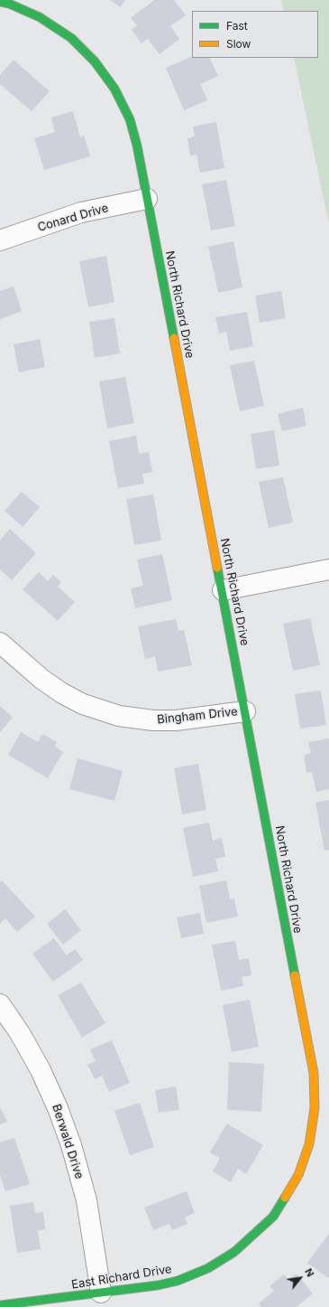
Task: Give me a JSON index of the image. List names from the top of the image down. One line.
{"streets":{"street":["Conard Drive","North Richard Drive","Bingham Drive","Berwald Drive","East Richard Drive"]},"crossings":[["Conard Drive","North Richard Drive"],["North Richard Drive","Bingham Drive"],["North Richard Drive","East Richard Drive"],["Berwald Drive","East Richard Drive"]],"legend":["Fast","Slow"],"north":"top right"}
